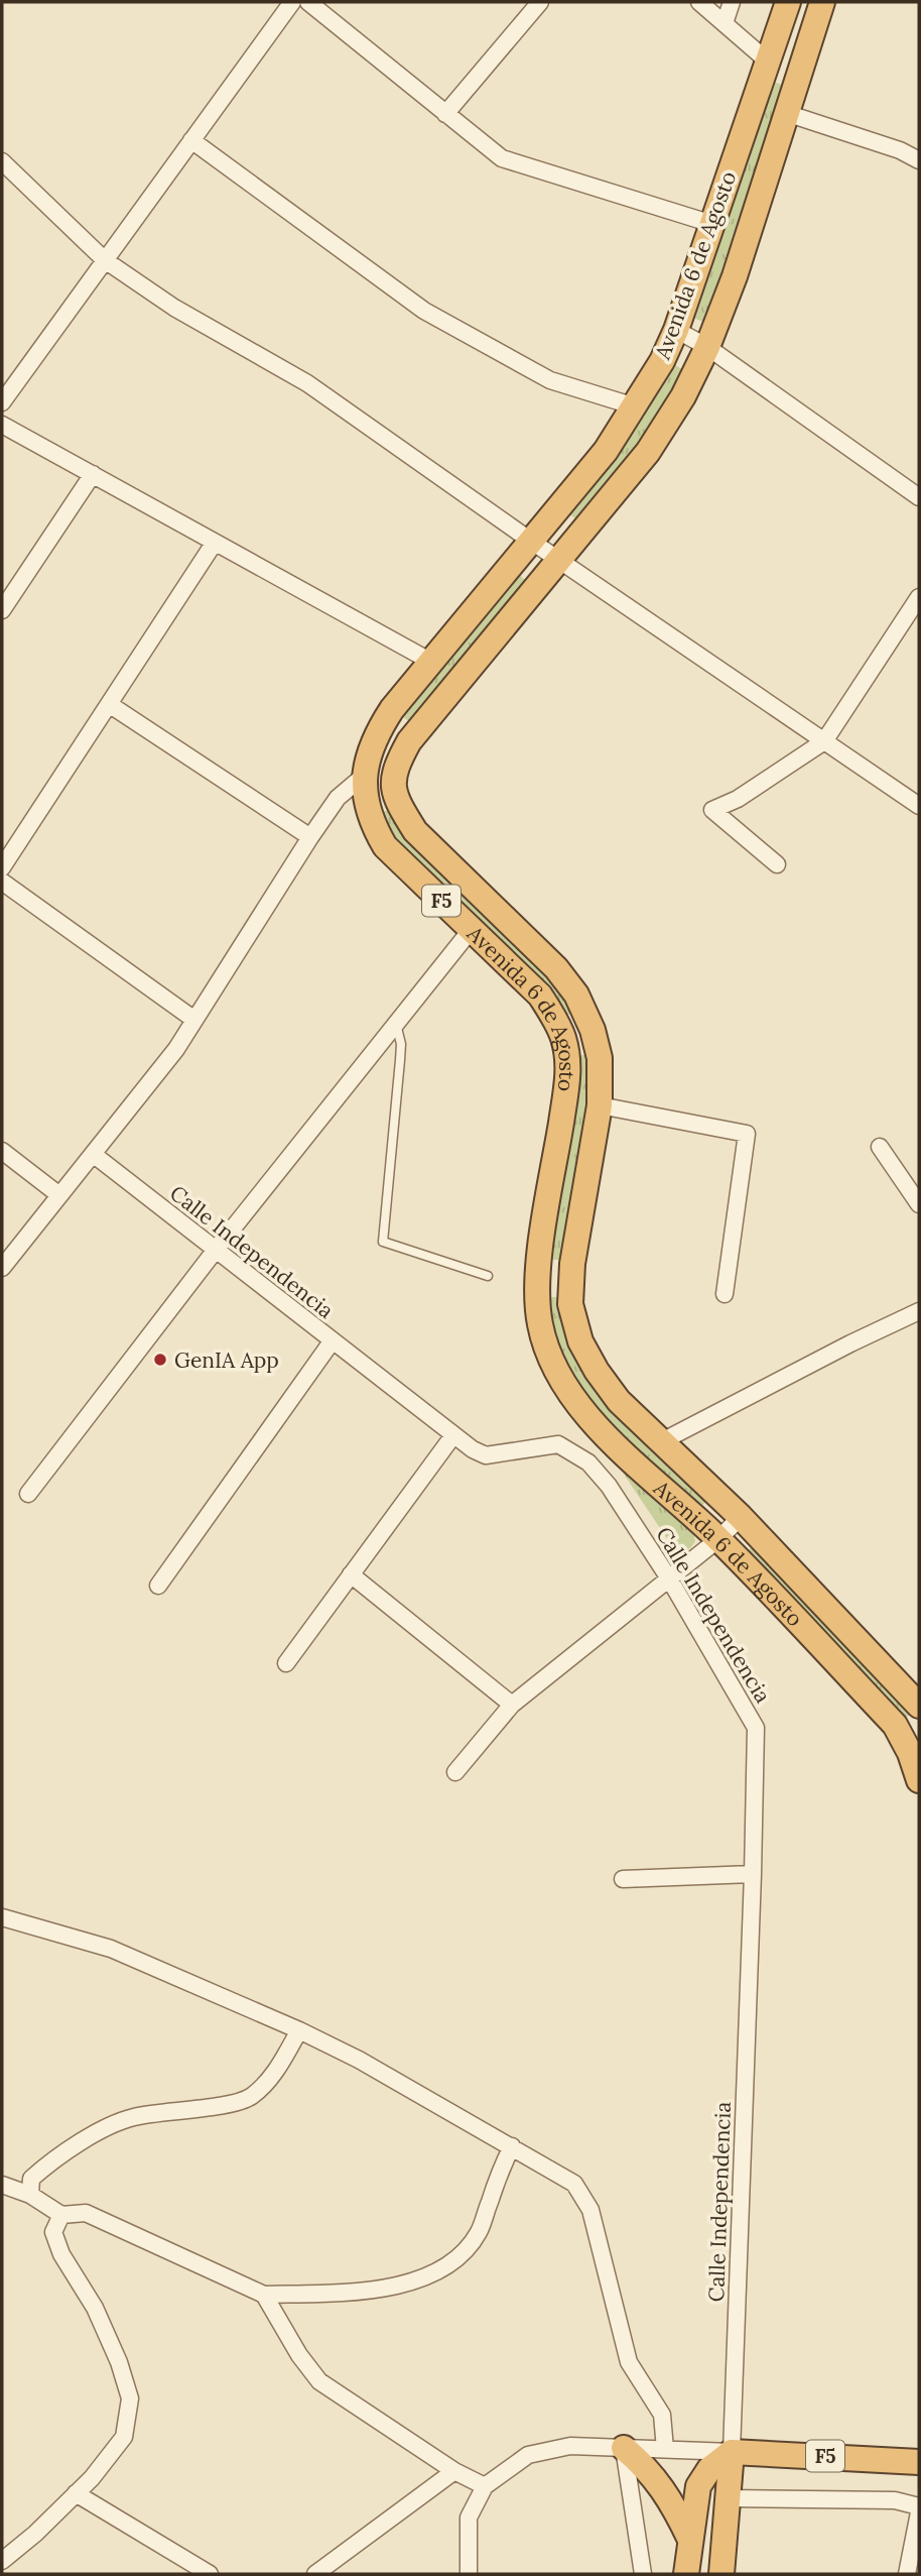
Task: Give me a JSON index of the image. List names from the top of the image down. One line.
{"streets":{"highway":["Avenida 6 de Agosto","F5"],"street":["Calle Independencia"]},"crossings":[["F5","Calle Independencia"]],"places":["GenIA App"]}
